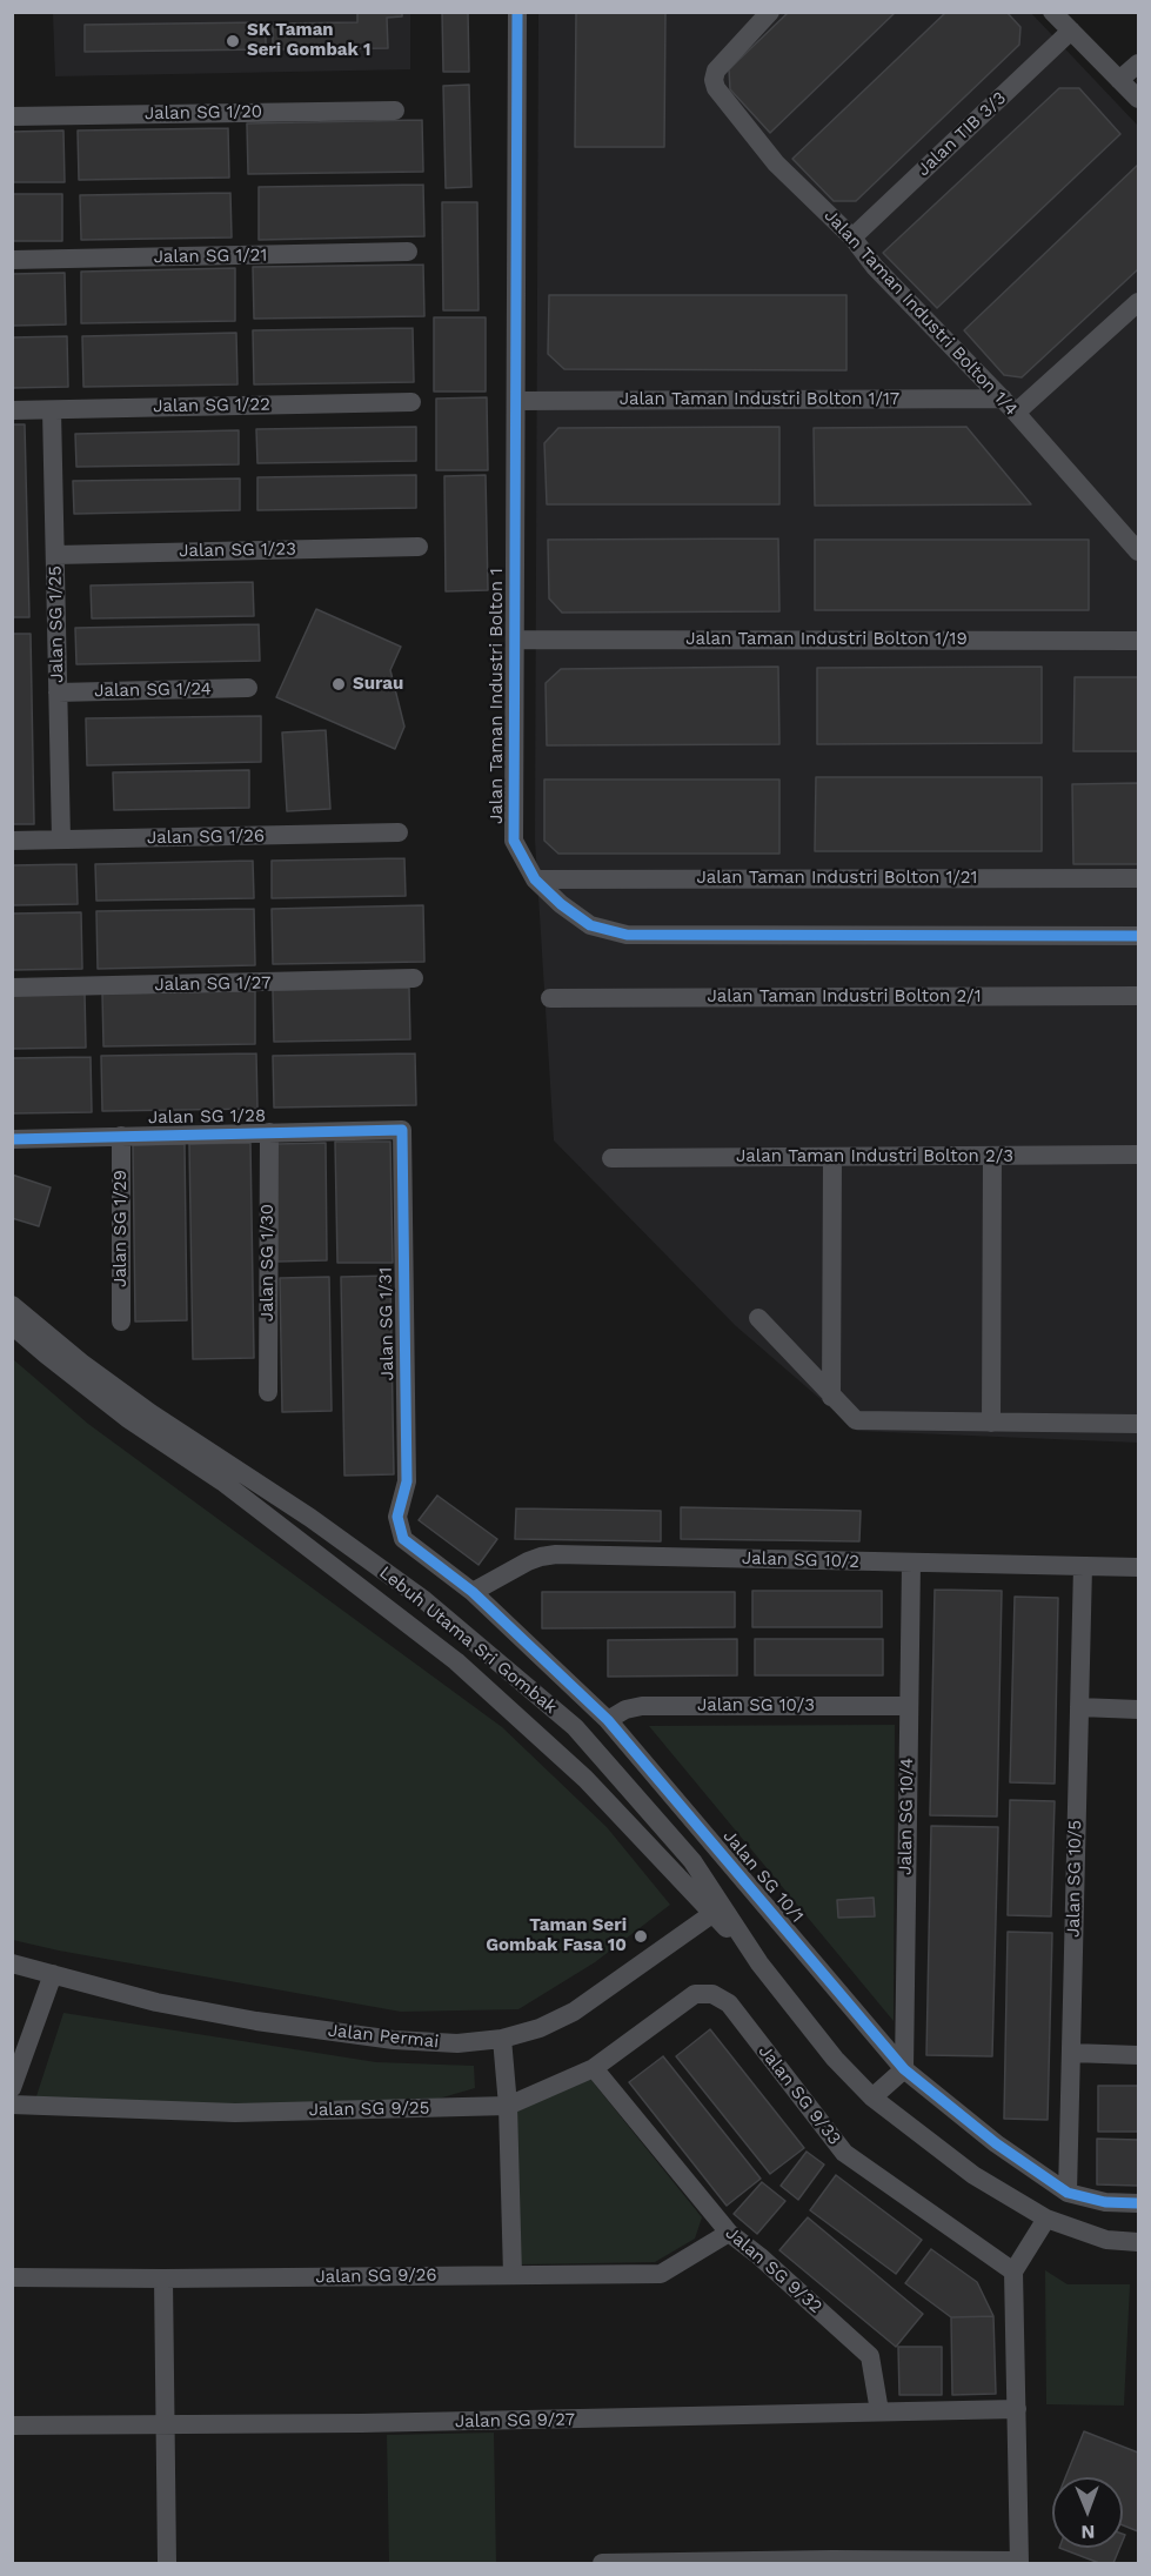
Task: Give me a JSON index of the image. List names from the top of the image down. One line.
{"streets":{"street":["Jalan SG 1/20","Jalan TIB 3/3","Jalan SG 1/21","Jalan Taman Industri Bolton 1/4","Jalan Taman Industri Bolton 1/17","Jalan SG 1/22","Jalan SG 1/23","Jalan SG 1/25","Jalan Taman Industri Bolton 1/19","Jalan SG 1/24","Jalan Taman Industri Bolton 1","Jalan SG 1/26","Jalan Taman Industri Bolton 1/21","Jalan SG 1/27","Jalan Taman Industri Bolton 2/1","Jalan SG 1/28","Jalan Taman Industri Bolton 2/3","Jalan SG 1/29","Jalan SG 1/30","Jalan SG 1/31","Jalan SG 10/2","Lebuh Utama Sri Gombak","Jalan SG 10/3","Jalan SG 10/4","Jalan SG 10/1","Jalan SG 10/5","Jalan Permai","Jalan SG 9/33","Jalan SG 9/25","Jalan SG 9/32","Jalan SG 9/26","Jalan SG 9/27"]},"crossings":[["Jalan TIB 3/3","Jalan Taman Industri Bolton 1/4"],["Jalan Taman Industri Bolton 1/4","Jalan Taman Industri Bolton 1/17"],["Jalan Taman Industri Bolton 1/17","Jalan Taman Industri Bolton 1"],["Jalan SG 1/22","Jalan SG 1/25"],["Jalan SG 1/23","Jalan SG 1/25"],["Jalan SG 1/25","Jalan SG 1/24"],["Jalan SG 1/25","Jalan SG 1/26"],["Jalan Taman Industri Bolton 1/19","Jalan Taman Industri Bolton 1"],["Jalan Taman Industri Bolton 1","Jalan Taman Industri Bolton 1/21"],["Jalan SG 1/28","Jalan SG 1/29"],["Jalan SG 1/28","Jalan SG 1/30"],["Jalan SG 1/28","Jalan SG 1/31"],["Jalan SG 1/31","Jalan SG 10/1"],["Jalan SG 10/2","Jalan SG 10/4"],["Jalan SG 10/2","Jalan SG 10/1"],["Jalan SG 10/2","Jalan SG 10/5"],["Lebuh Utama Sri Gombak","Jalan Permai"],["Jalan SG 10/3","Jalan SG 10/4"],["Jalan SG 10/3","Jalan SG 10/1"],["Jalan SG 10/4","Jalan SG 10/1"],["Jalan SG 10/1","Jalan SG 10/5"],["Jalan SG 9/33","Jalan SG 9/25"],["Jalan SG 9/25","Jalan SG 9/32"],["Jalan SG 9/32","Jalan SG 9/26"],["Jalan SG 9/32","Jalan SG 9/27"]],"places":["SK Taman Seri Gombak 1","Surau","Taman Seri Gombak Fasa 10"],"north":"bottom"}
